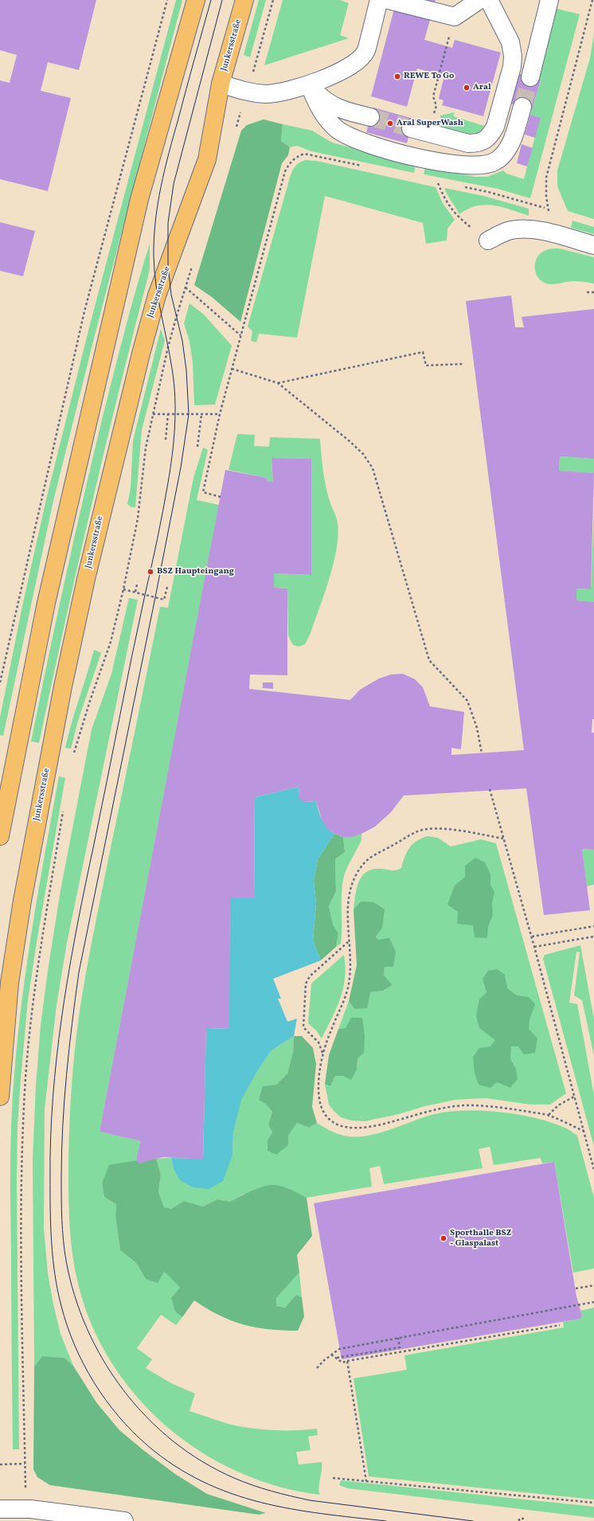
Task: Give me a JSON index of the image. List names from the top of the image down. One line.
{"streets":{"main road":["Junkersstraße"]},"places":["REWE To Go","Aral","Aral SuperWash","BSZ Haupteingang","Sporthalle BSZ - Glaspalast"]}
